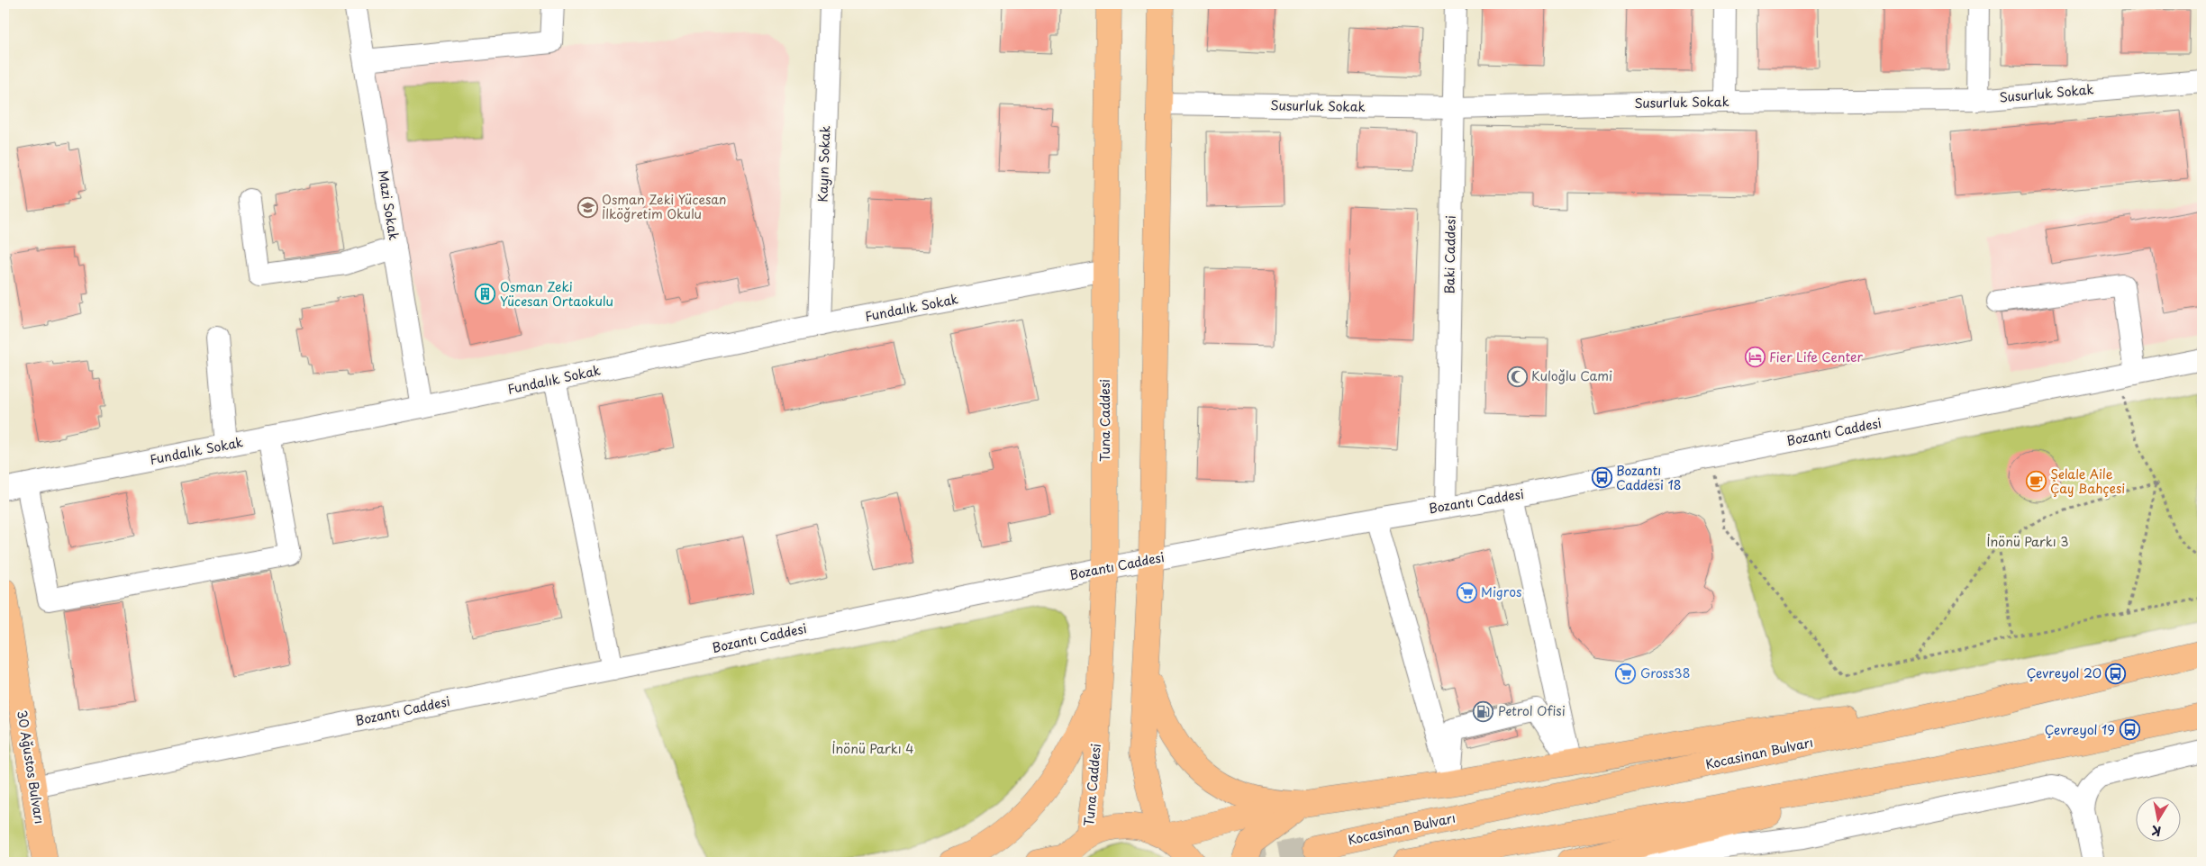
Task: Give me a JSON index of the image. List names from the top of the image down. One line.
{"streets":{"main road":["Tuna Caddesi","Kocasinan Bulvarı","30 Ağustos Bulvarı"],"street":["Susurluk Sokak","Kayın Sokak","Mazi Sokak","Baki Caddesi","Fundalık Sokak","Bozantı Caddesi"]},"crossings":[["Susurluk Sokak","Baki Caddesi"],["Kayın Sokak","Fundalık Sokak"],["Mazi Sokak","Fundalık Sokak"],["Baki Caddesi","Bozantı Caddesi"],["Fundalık Sokak","Tuna Caddesi"],["Tuna Caddesi","Bozantı Caddesi"],["Bozantı Caddesi","30 Ağustos Bulvarı"]],"parks":["İnönü Parkı 3","İnönü Parkı 4"],"places":{"school or university":["Osman Zeki Yücesan İlköğretim Okulu"],"building":["Osman Zeki Yücesan Ortaokulu"],"hotel":["Fier Life Center"],"mosque":["Kuloğlu Cami"],"bus stop":["Bozantı Caddesi 18","Çevreyol 20","Çevreyol 19"],"cafe":["Şelale Aile Çay Bahçesi"],"supermarket":["Migros","Gross38"],"fuel station":["Petrol Ofisi"]},"north":"bottom"}
